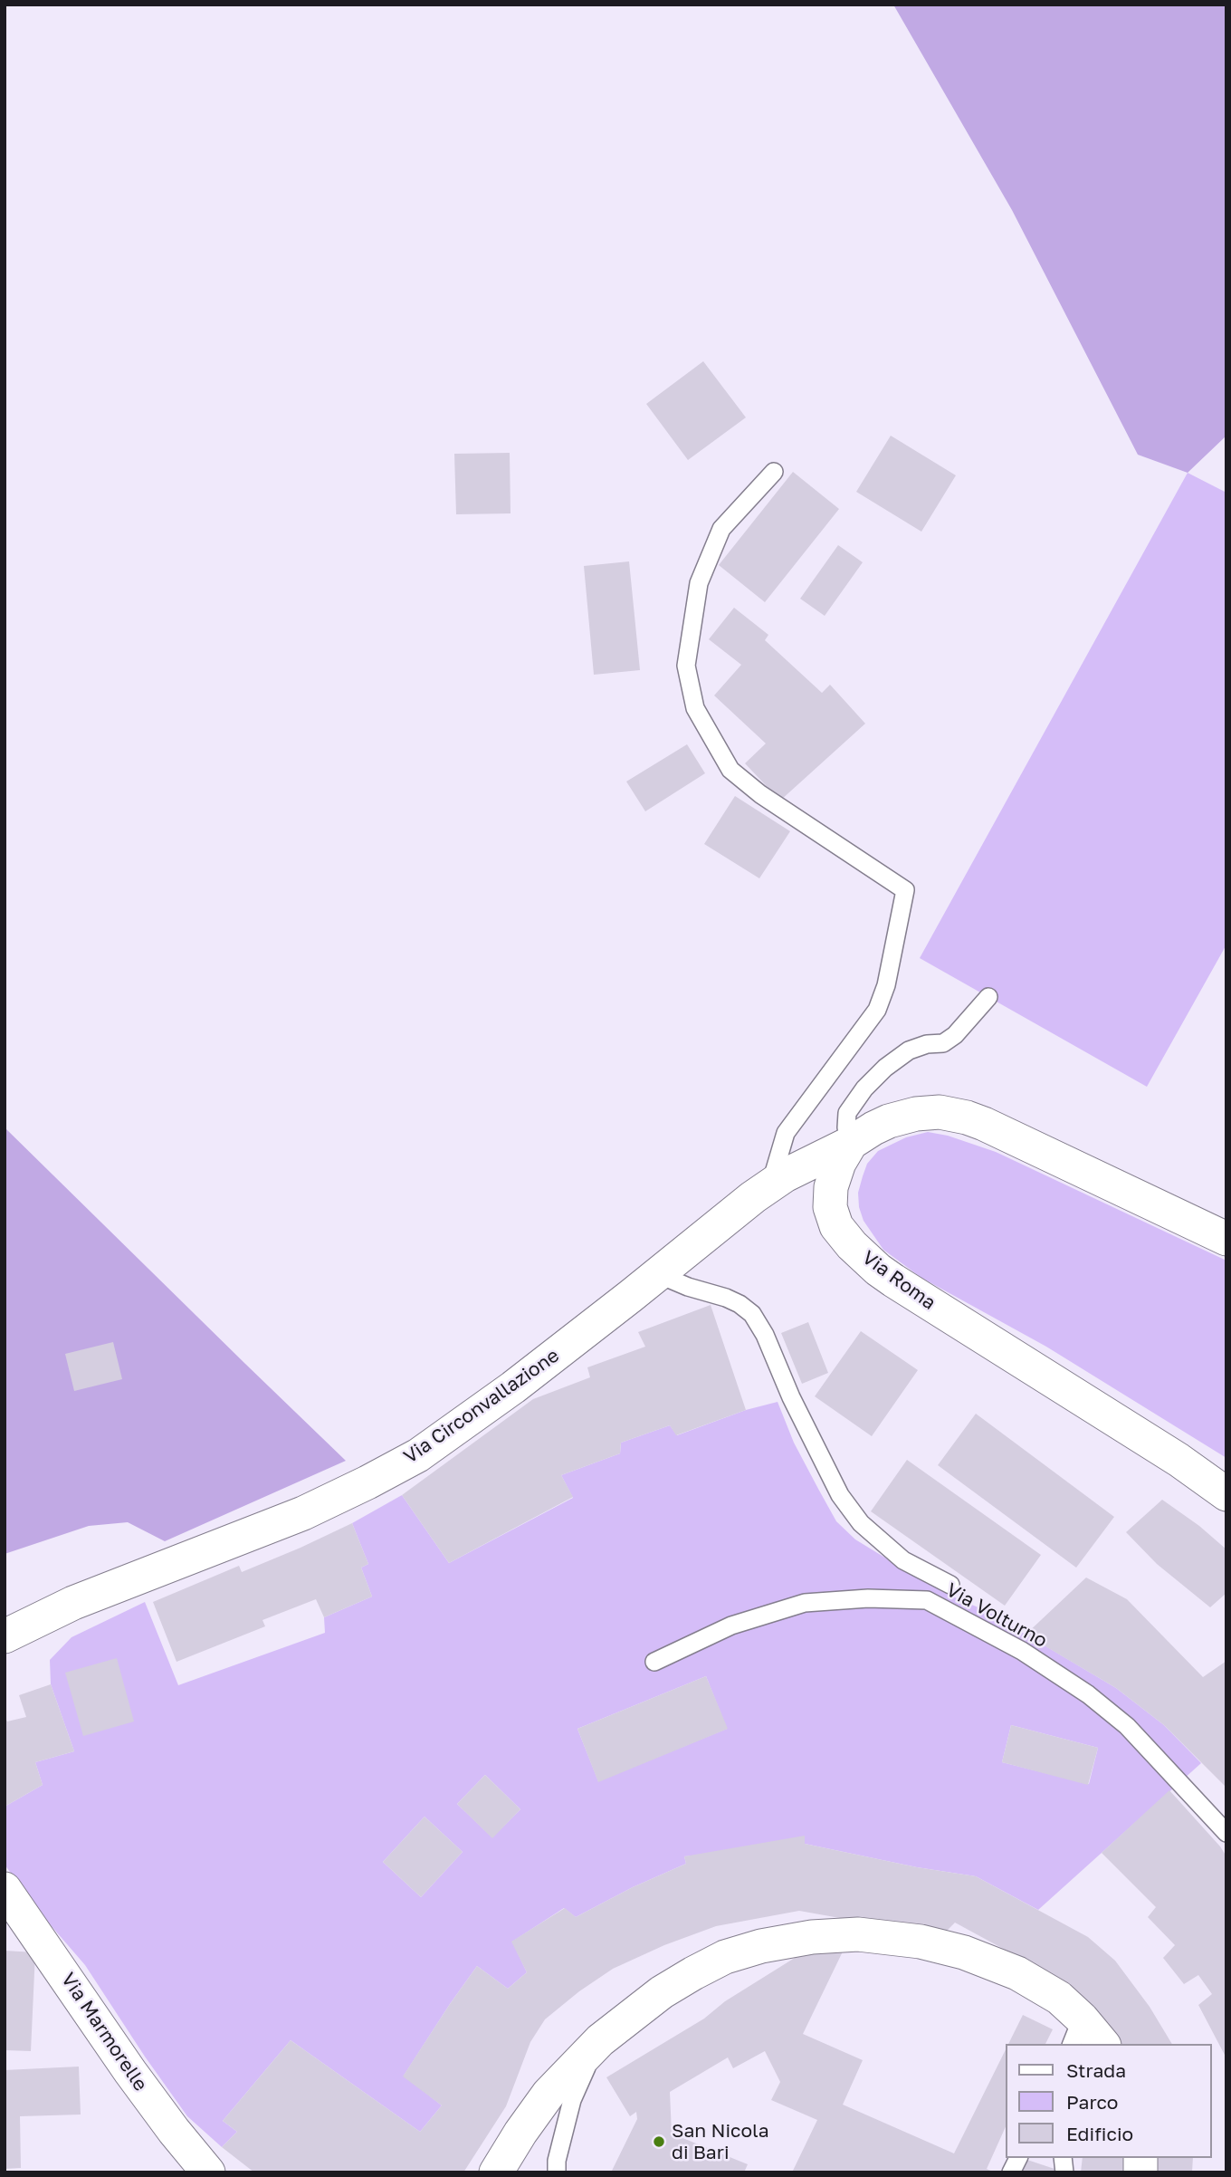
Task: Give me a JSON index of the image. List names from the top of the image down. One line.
{"streets":{"street":["Via Roma","Via Circonvallazione","Via Marmorelle"],"lane":["Via Volturno"]},"crossings":[["Via Roma","Via Circonvallazione"]],"places":["San Nicola di Bari"],"legend":["Strada","Parco","Edificio"]}
